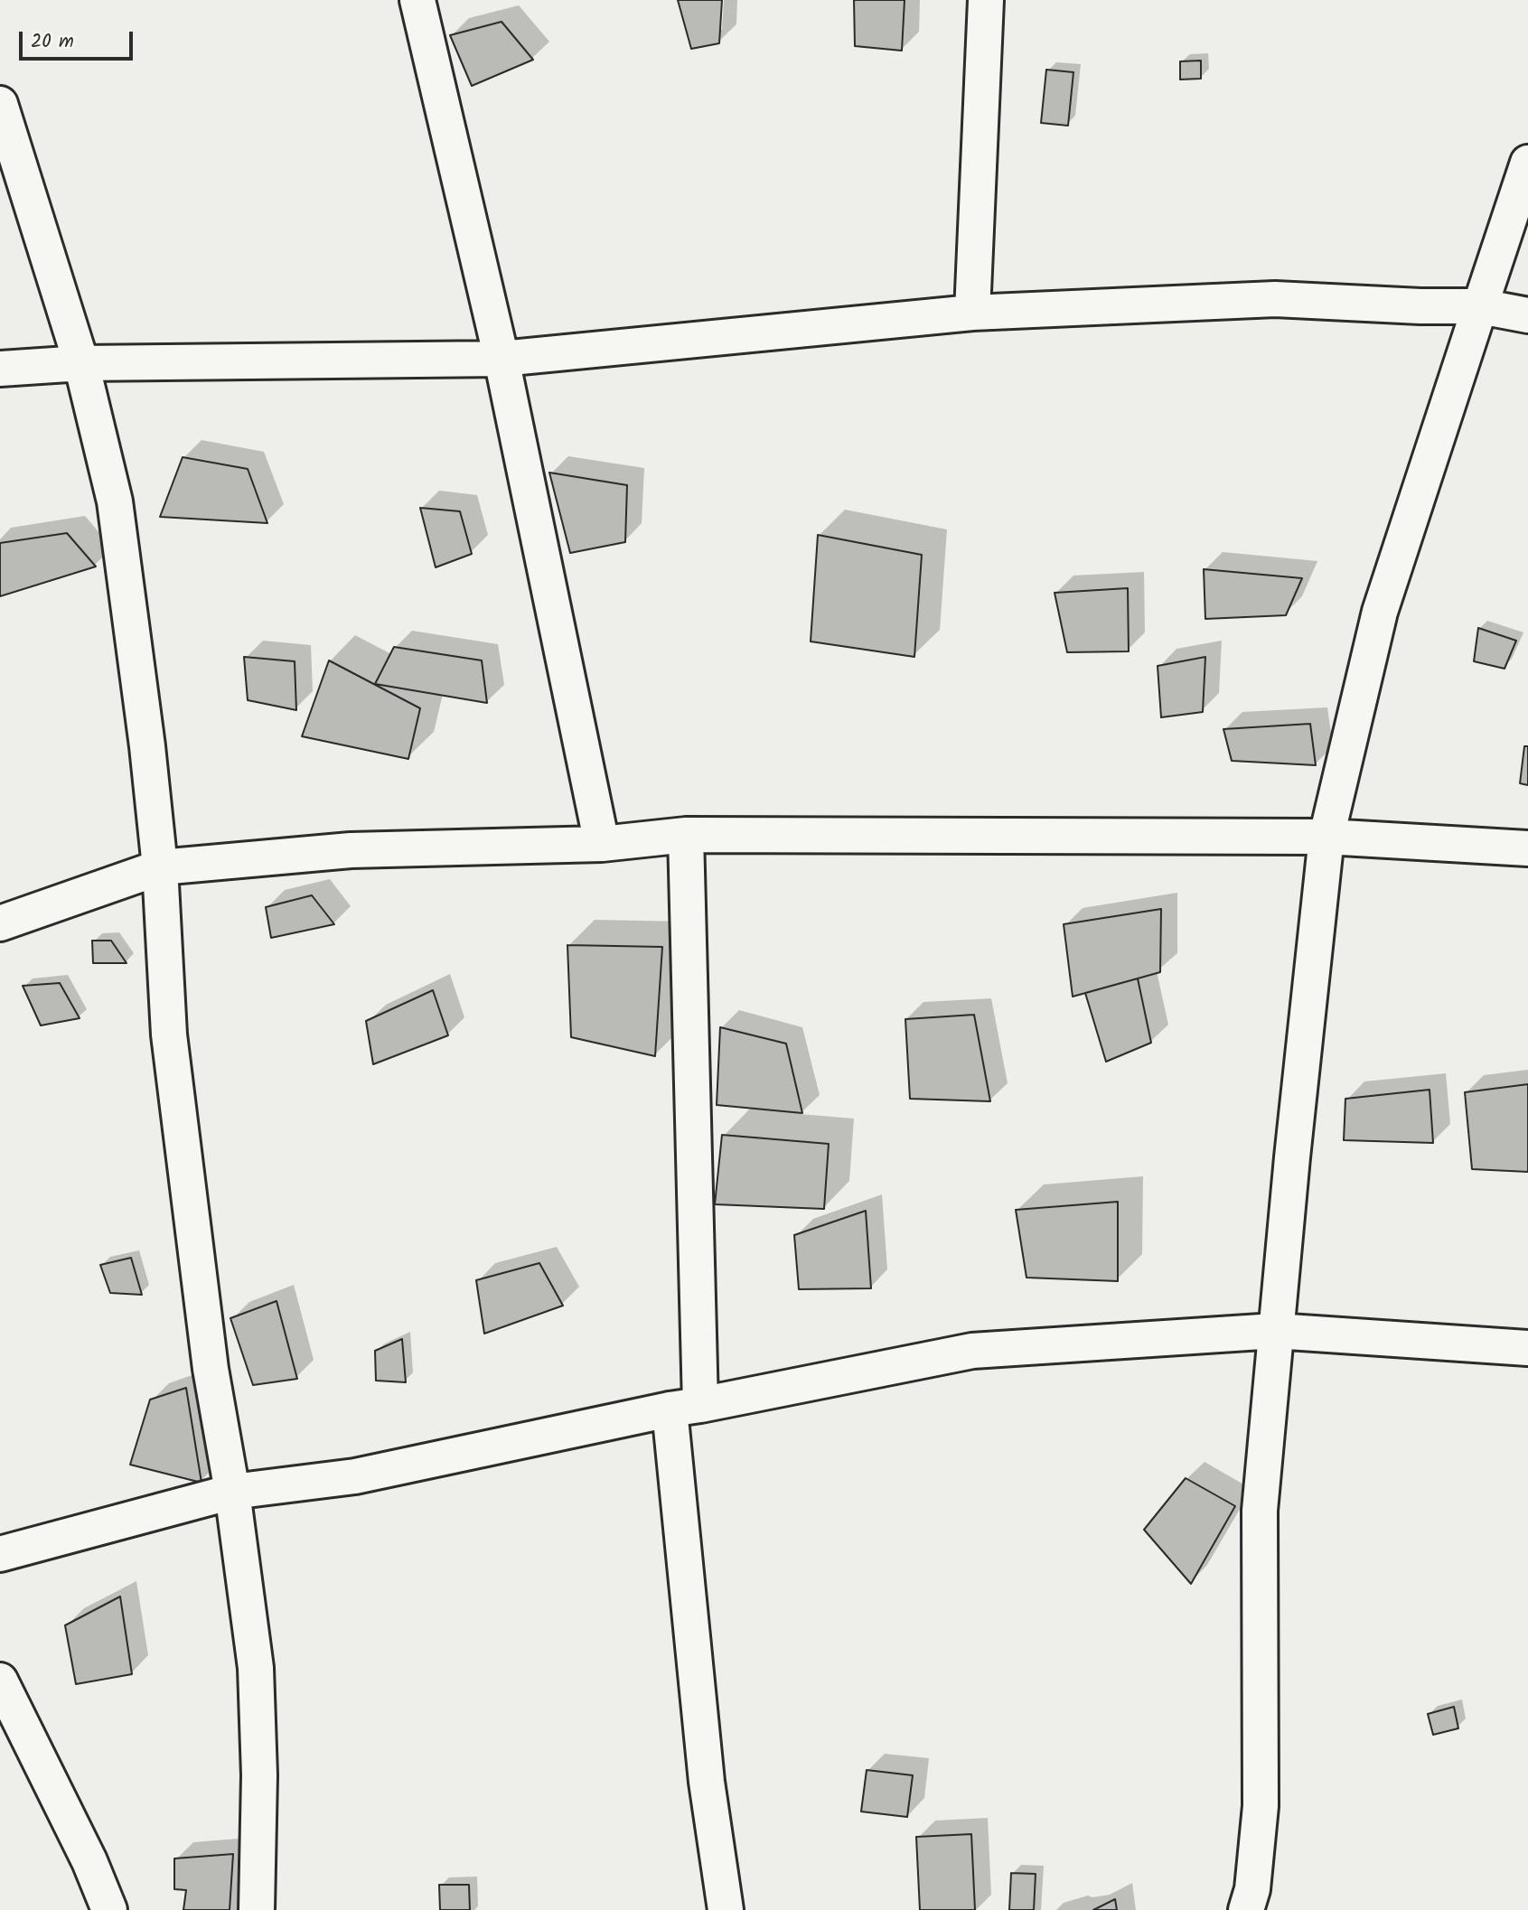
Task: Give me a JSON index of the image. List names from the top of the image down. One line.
{"scale_bar":"20 m"}
